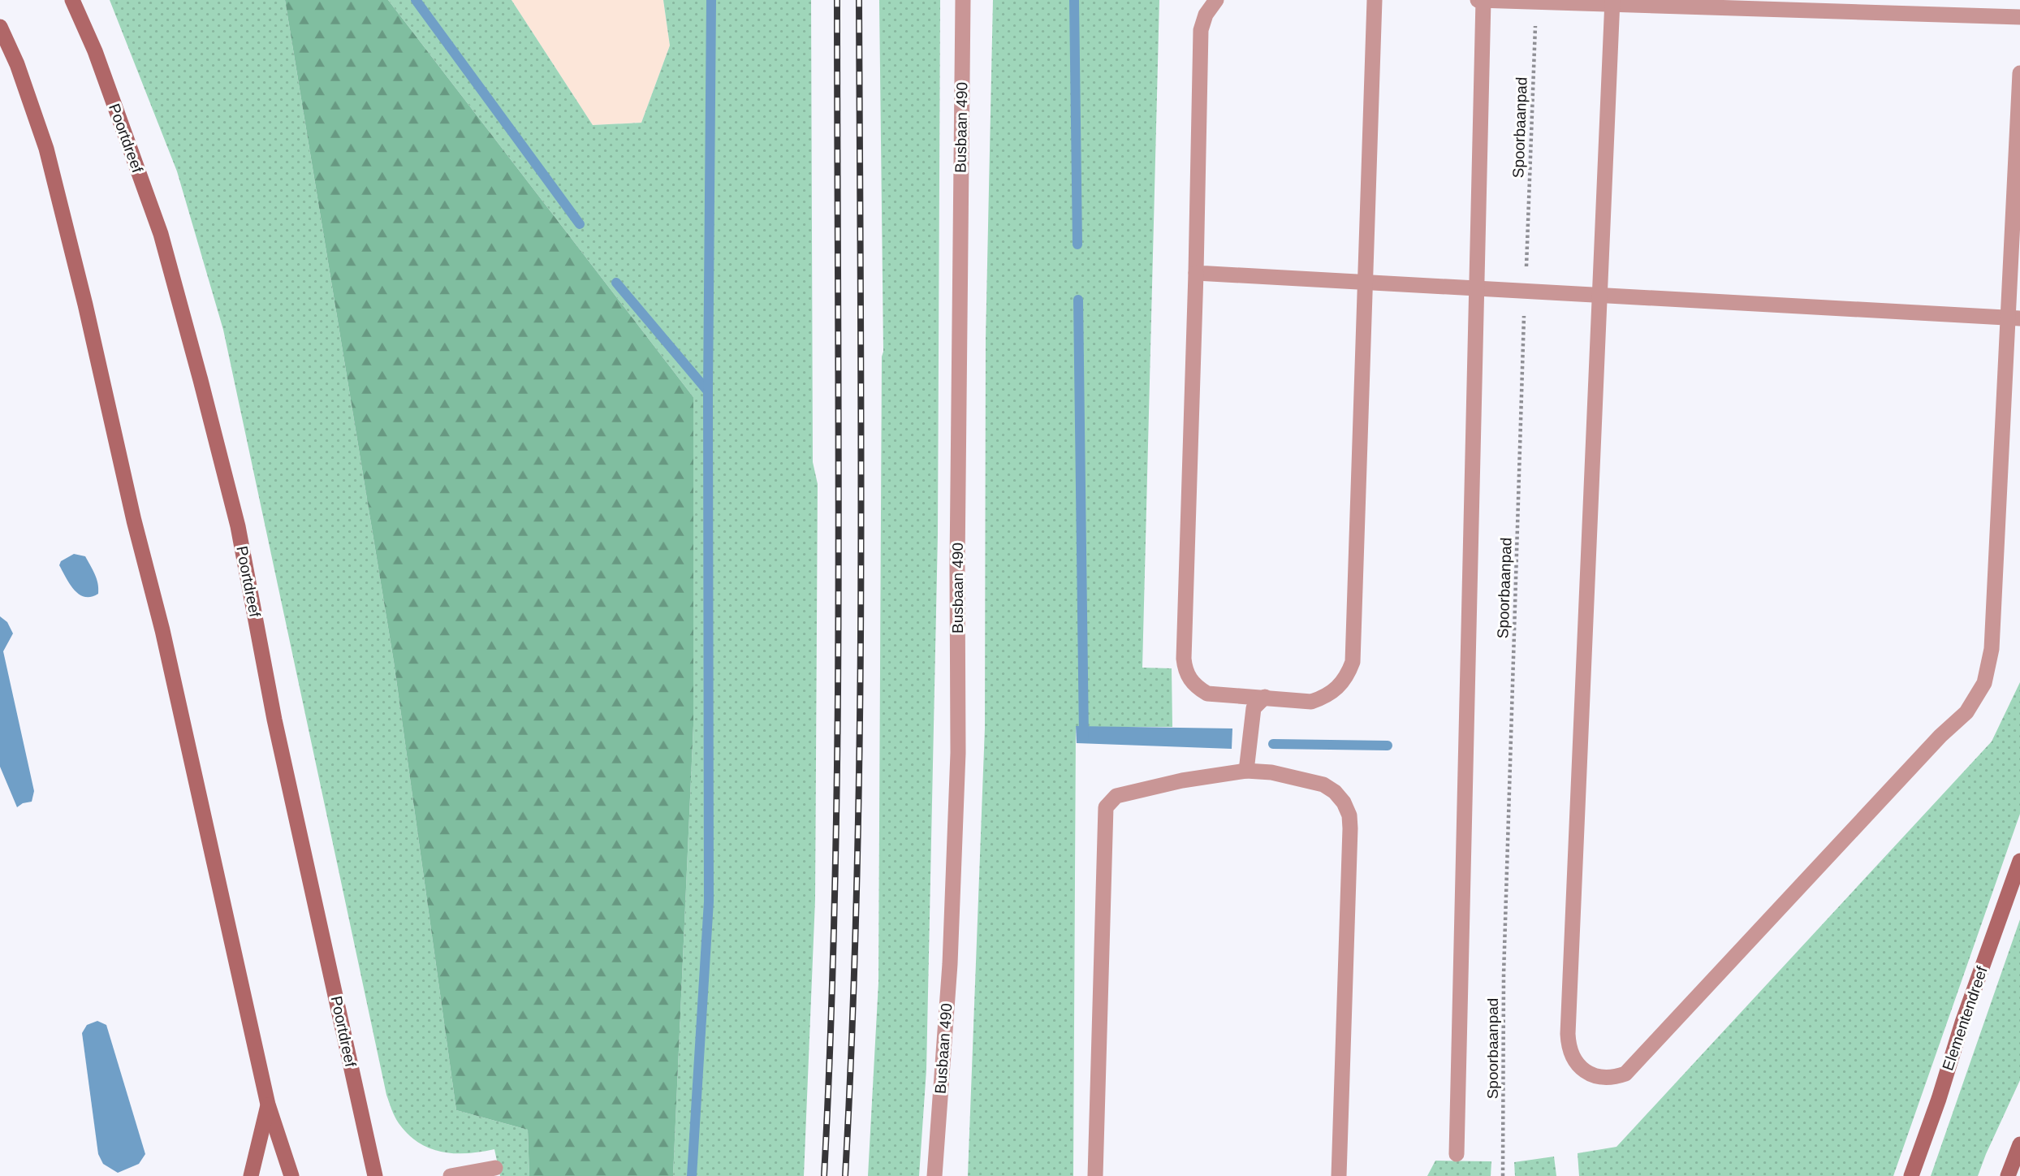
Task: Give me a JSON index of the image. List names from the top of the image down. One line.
{"streets":{"main road":["Poortdreef","Elementendreef"],"street":["Busbaan 490"],"path":["Spoorbaanpad"]}}
